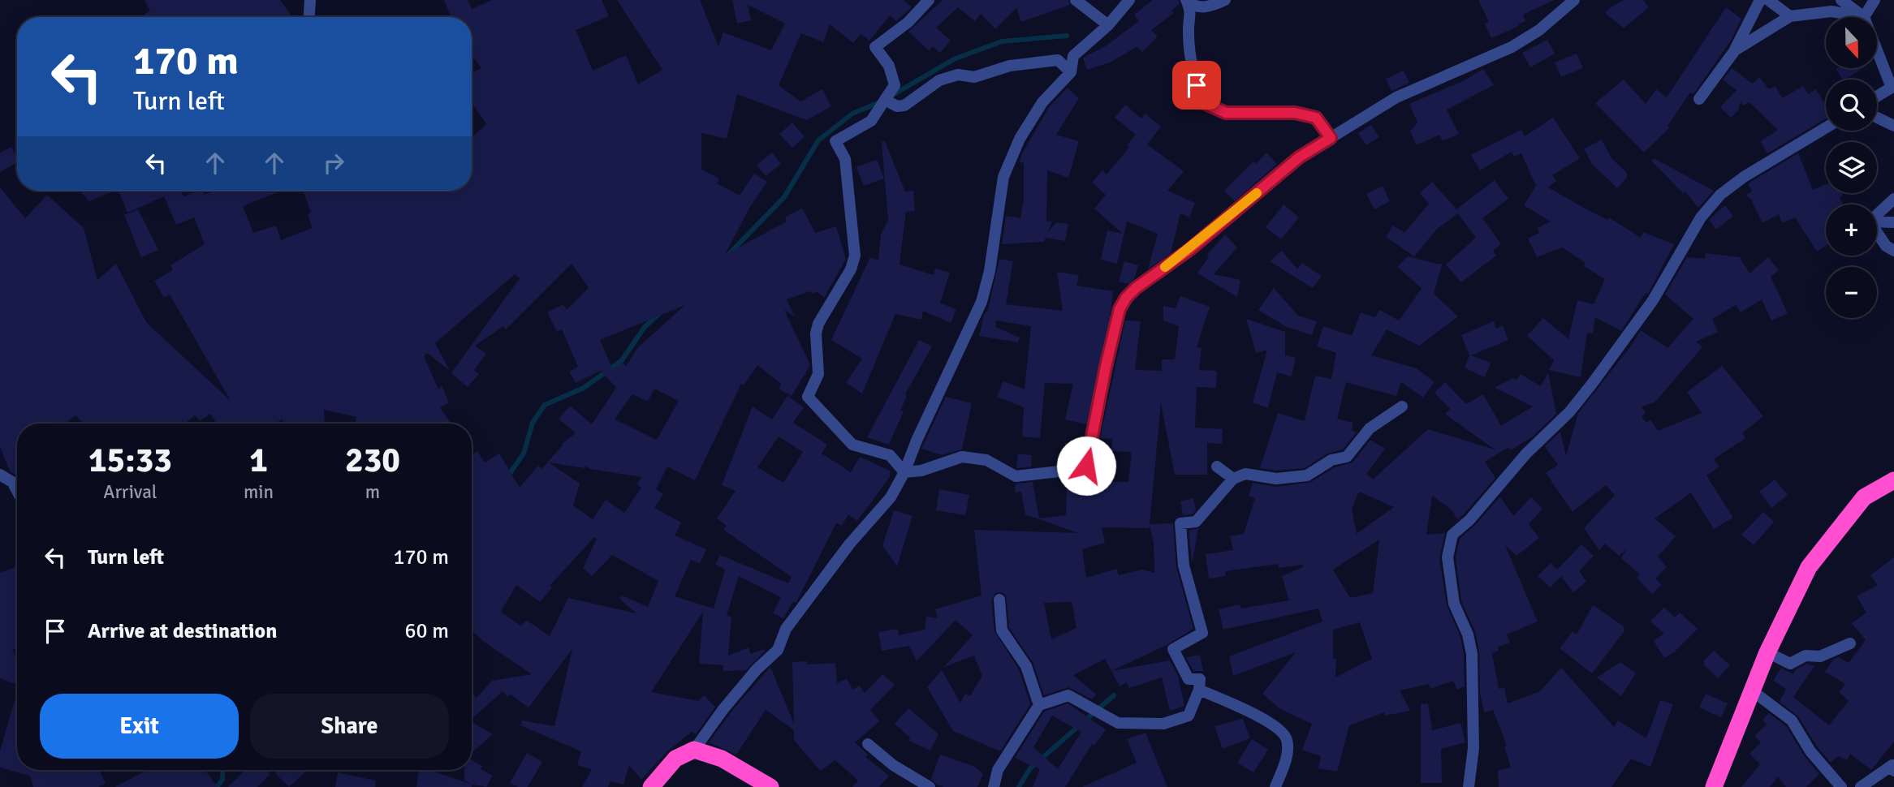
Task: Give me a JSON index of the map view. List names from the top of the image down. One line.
{"north":"bottom","page":{"map_buttons":["+","−"],"turn":["170 m","Turn left"],"eta":["15:33","Arrival","1","min","230","m"],"list":[{"name":"Turn left","value":"170 m"},{"name":"Arrive at destination","value":"60 m"}],"buttons":["Exit","Share"]}}
